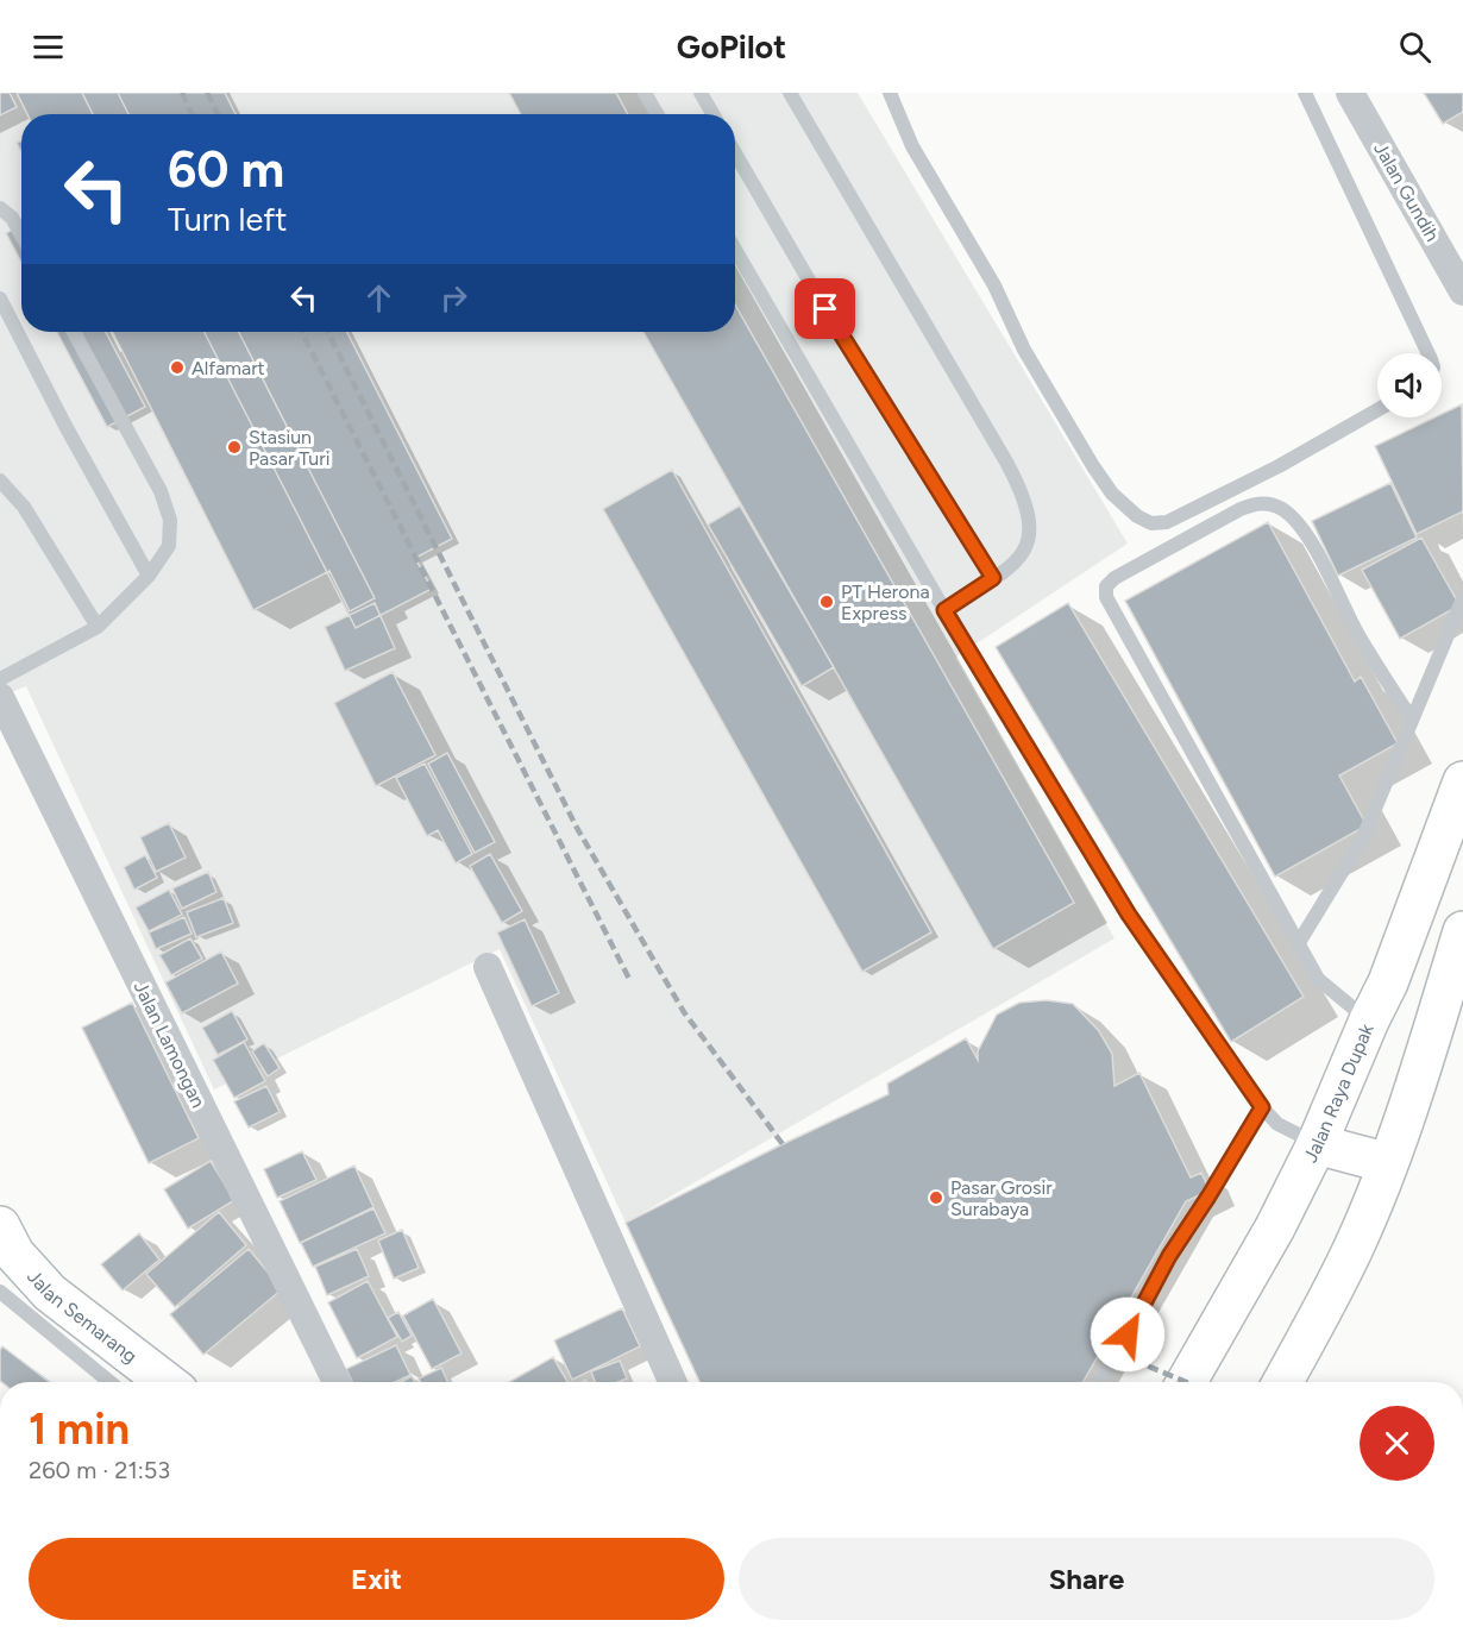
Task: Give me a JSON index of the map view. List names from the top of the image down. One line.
{"streets":{"main road":["Jalan Raya Dupak","Jalan Semarang"],"street":["Jalan Gundih","Jalan Lamongan"]},"places":["Alfamart","Stasiun Pasar Turi","PT Herona Express","Pasar Grosir Surabaya"],"page":{"header":"GoPilot","turn":["60 m","Turn left"],"heading":["1 min","260 m · 21:53"],"buttons":["Exit","Share"]}}
